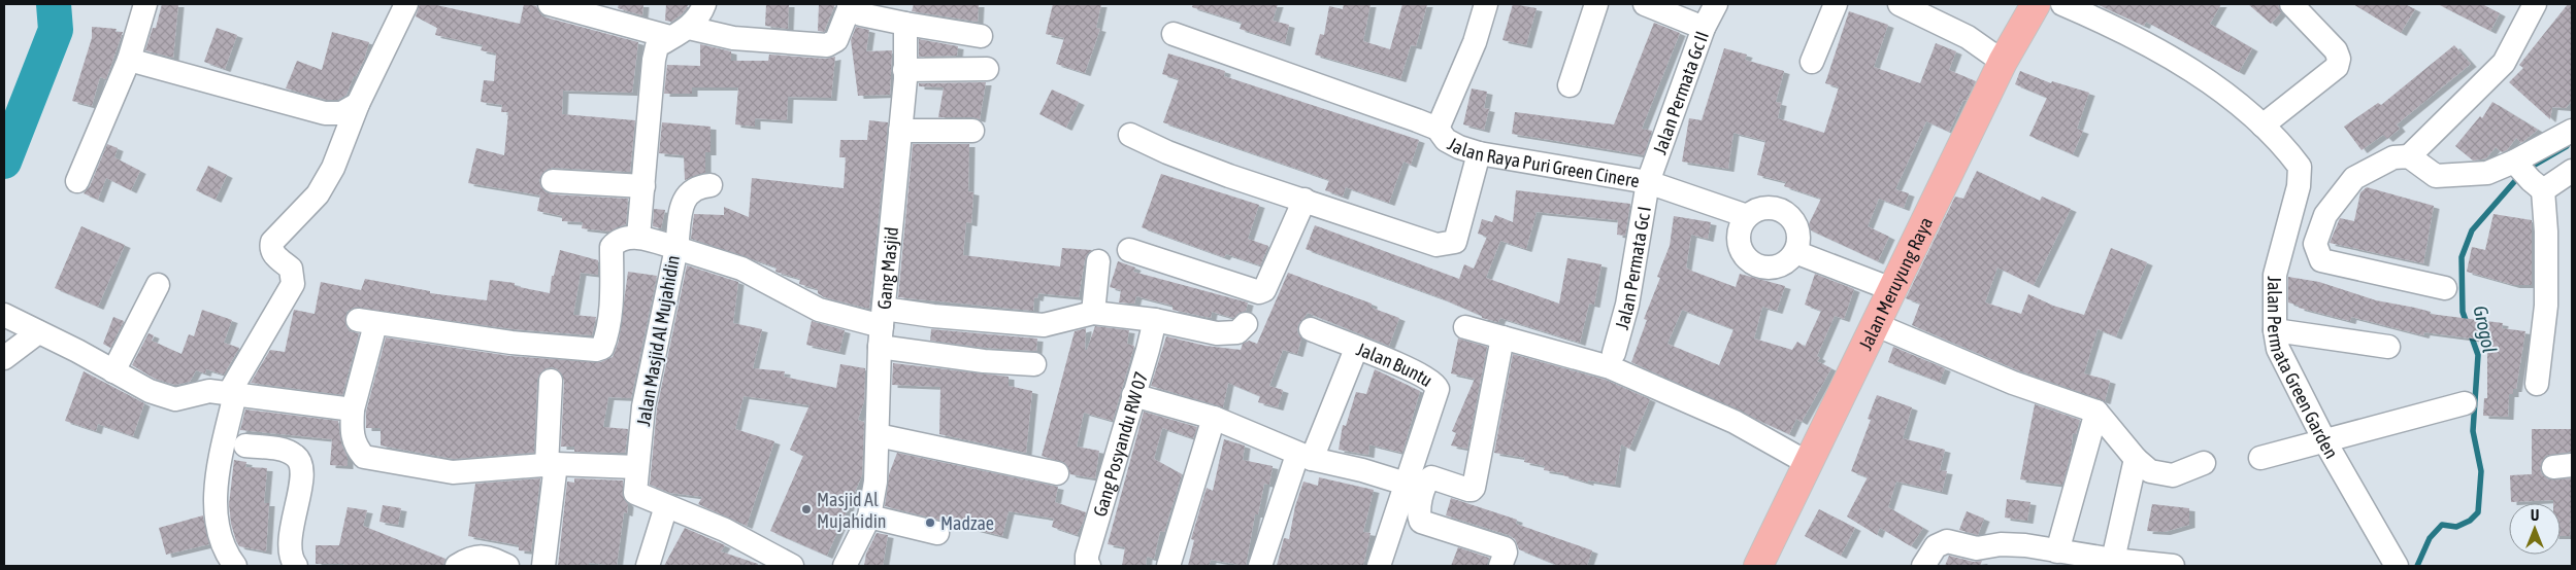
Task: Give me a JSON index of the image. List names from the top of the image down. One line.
{"streets":{"main road":["Jalan Meruyung Raya"],"street":["Jalan Permata Gc II","Jalan Raya Puri Green Cinere","Gang Masjid","Jalan Permata Gc I","Jalan Masjid Al Mujahidin","Jalan Buntu","Jalan Permata Green Garden","Gang Posyandu RW 07"]},"crossings":[["Jalan Permata Gc II","Jalan Raya Puri Green Cinere"],["Jalan Permata Gc II","Jalan Permata Gc I"],["Jalan Raya Puri Green Cinere","Jalan Permata Gc I"]],"water":["Grogol"],"places":["Masjid Al Mujahidin","Madzae"],"north":"top"}
